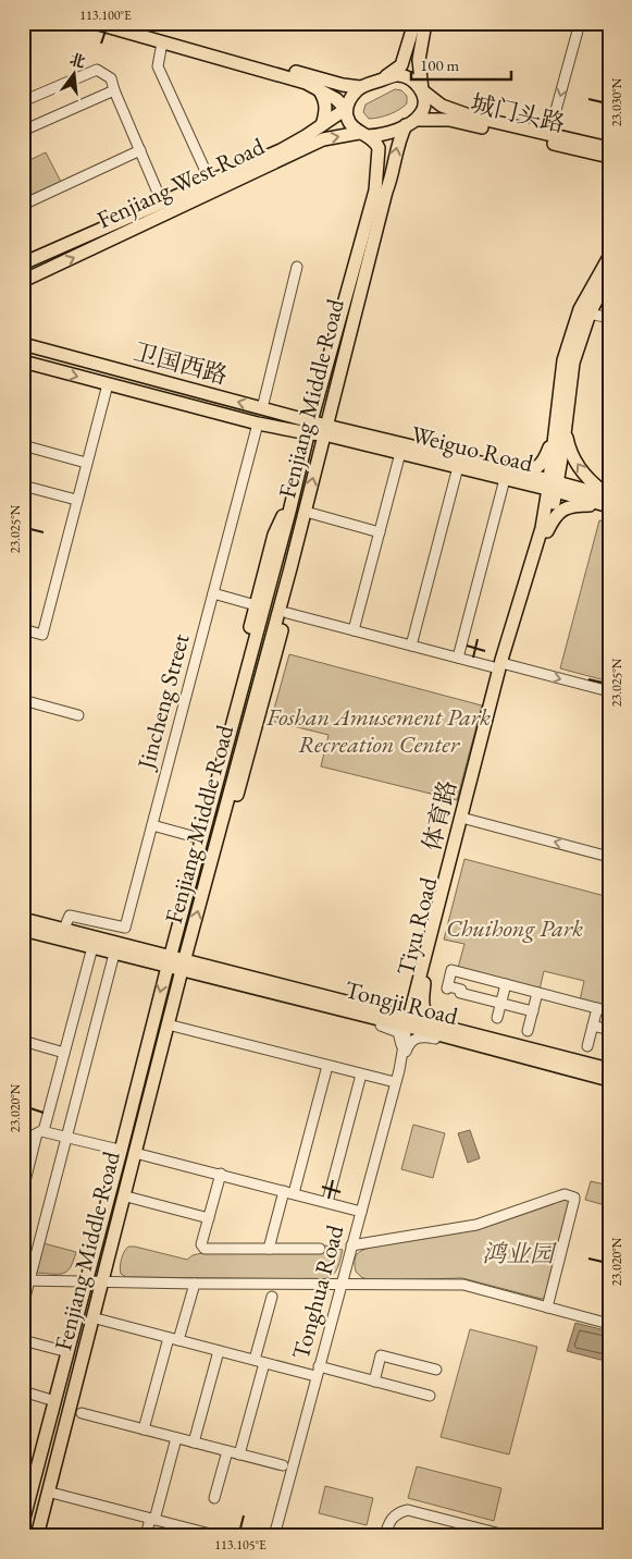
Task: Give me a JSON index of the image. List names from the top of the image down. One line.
{"streets":{"main road":["城门头路","Fenjiang West Road","卫国西路","Fenjiang Middle Road","Weiguo Road","体育路","Tiyu Road","Tongji Road"],"street":["Jincheng Street","Tonghua Road"]},"crossings":[["城门头路","Fenjiang West Road"],["城门头路","Fenjiang Middle Road"],["Fenjiang West Road","Fenjiang Middle Road"],["卫国西路","Fenjiang Middle Road"],["卫国西路","Weiguo Road"],["卫国西路","Jincheng Street"],["Fenjiang Middle Road","Weiguo Road"],["Fenjiang Middle Road","Tongji Road"],["体育路","Tiyu Road"],["Tiyu Road","Tongji Road"],["Tiyu Road","Tonghua Road"]],"parks":["Foshan Amusement Park Recreation Center","Chuihong Park","鸿业园"],"scale_bar":"100 m","north":"top","coordinates":["113.100°E","23.030°N","23.025°N","23.020°N","113.105°E"]}
